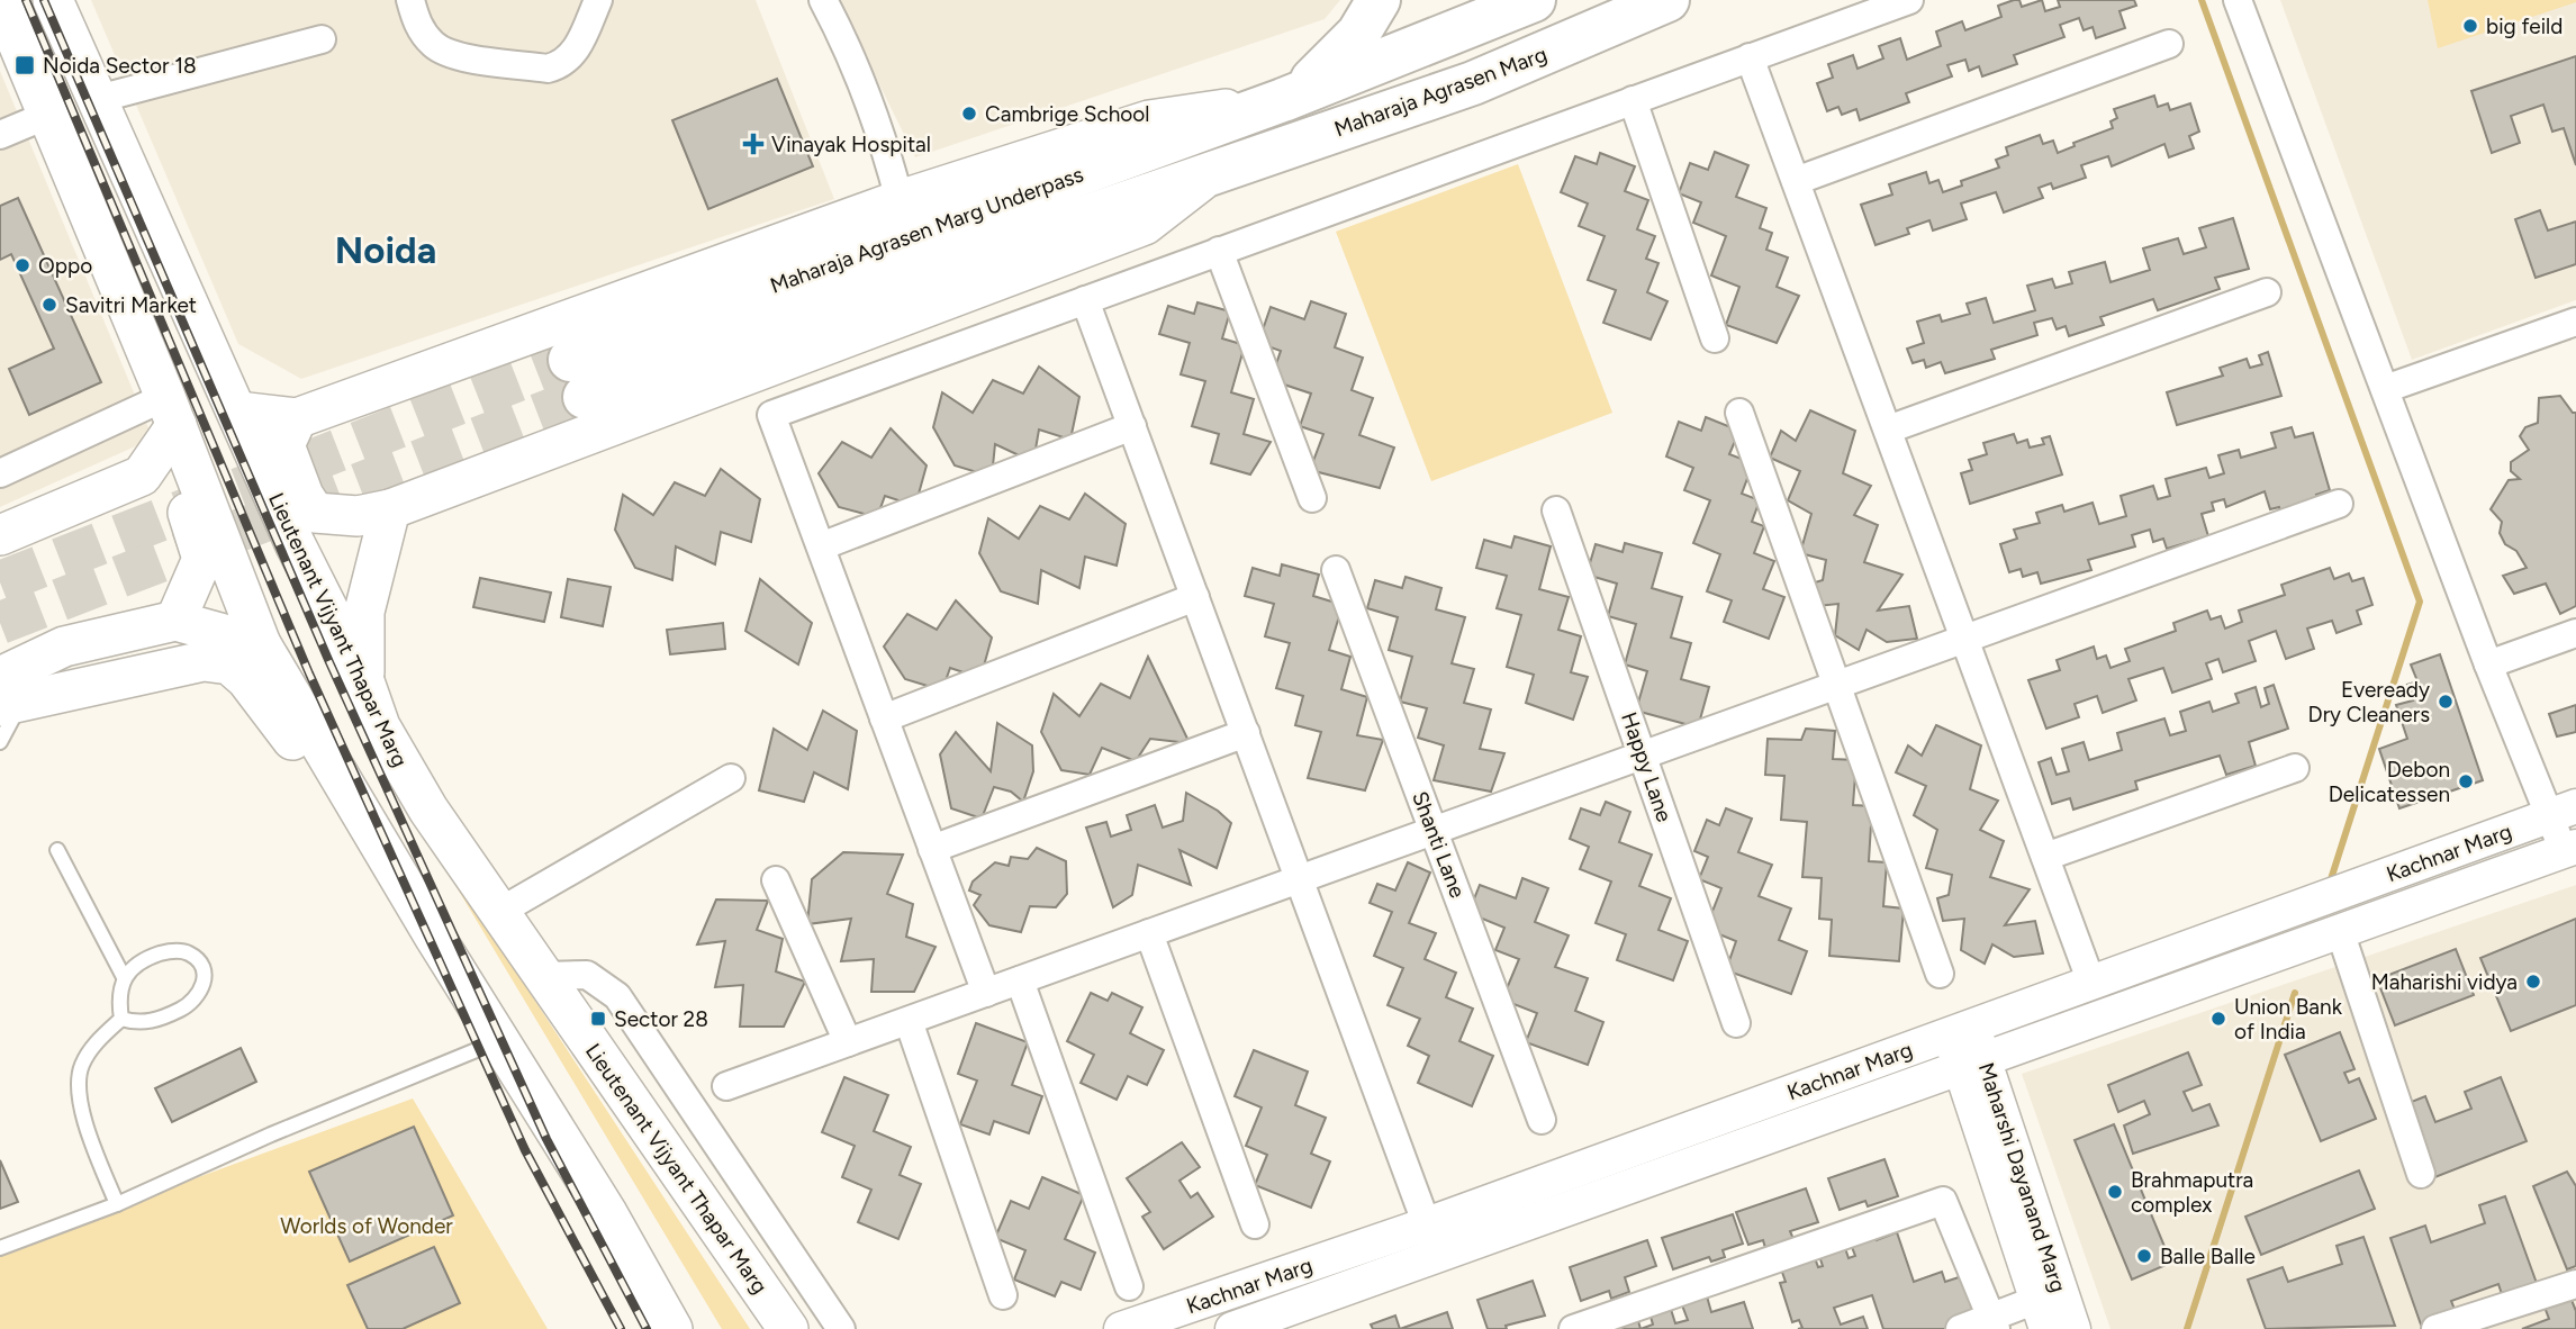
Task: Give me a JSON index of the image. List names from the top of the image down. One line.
{"streets":{"main road":["Maharaja Agrasen Marg","Maharaja Agrasen Marg Underpass","Lieutenant Vijyant Thapar Marg"],"street":["Happy Lane","Shanti Lane","Kachnar Marg","Maharshi Dayanand Marg"]},"crossings":[["Maharaja Agrasen Marg","Maharaja Agrasen Marg Underpass"],["Kachnar Marg","Maharshi Dayanand Marg"]],"districts":["Noida"],"parks":["Worlds of Wonder"],"places":{"other":["big feild","Cambrige School","Oppo","Savitri Market","Eveready Dry Cleaners","Debon Delicatessen","Maharishi vidya","Union Bank of India","Brahmaputra complex","Balle Balle"],"transit":["Noida Sector 18","Sector 28"],"health":["Vinayak Hospital"]}}
